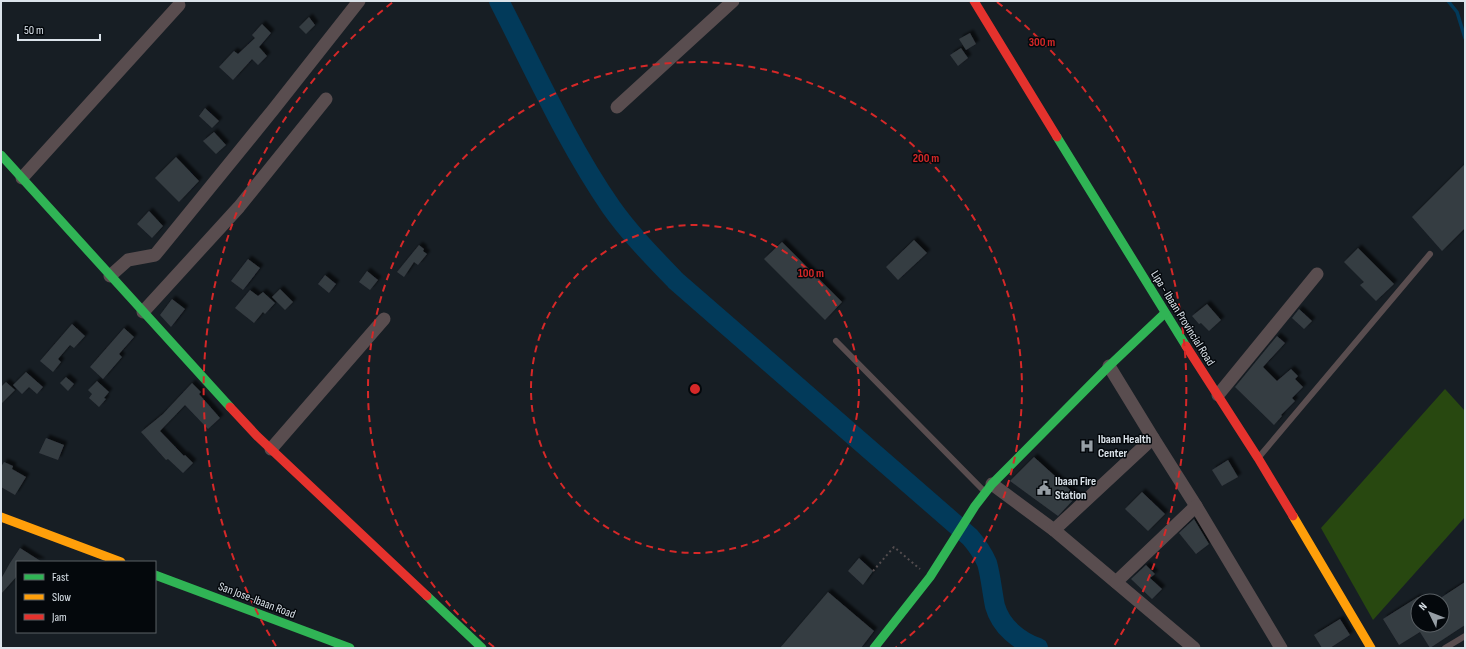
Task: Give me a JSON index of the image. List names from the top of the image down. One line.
{"streets":{"main road":["Lipa - Ibaan Provincial Road","San Jose-Ibaan Road"]},"places":{"hospital":["Ibaan Health Center"],"public building":["Ibaan Fire Station"]},"legend":["Fast","Slow","Jam"],"scale_bar":"50 m","north":"top left","rings":["300 m","200 m","100 m"]}
